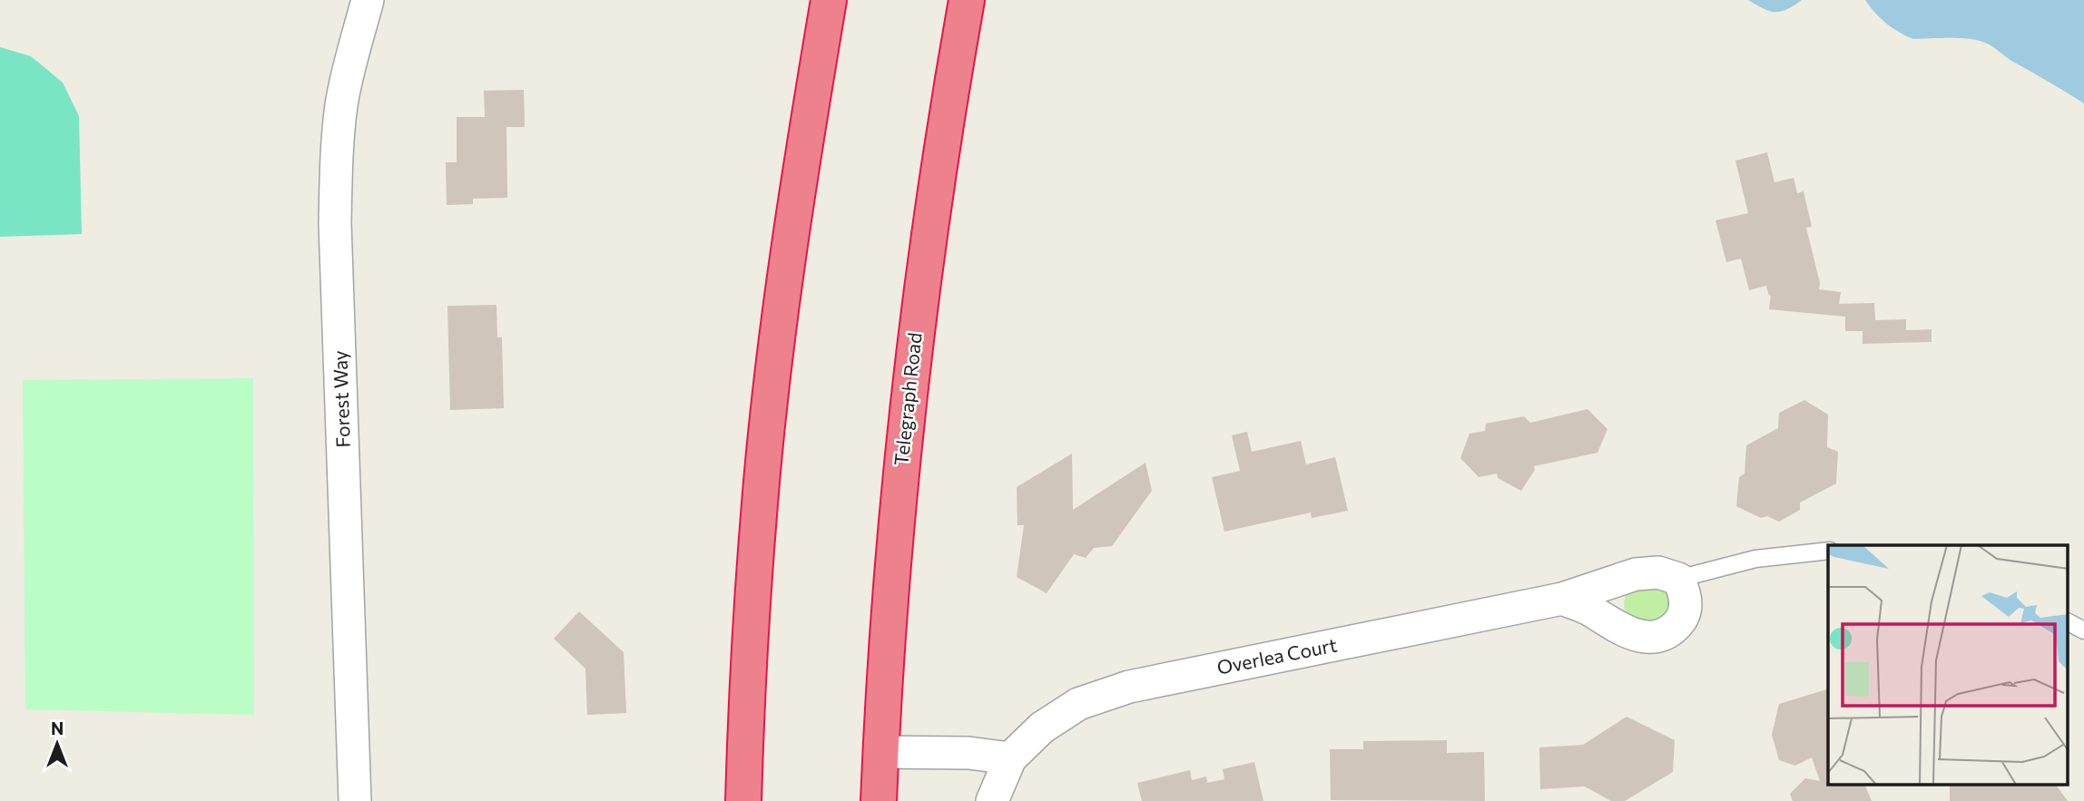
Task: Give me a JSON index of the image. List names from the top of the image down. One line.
{"streets":{"highway":["Telegraph Road"],"street":["Forest Way","Overlea Court"]},"north":"top"}
